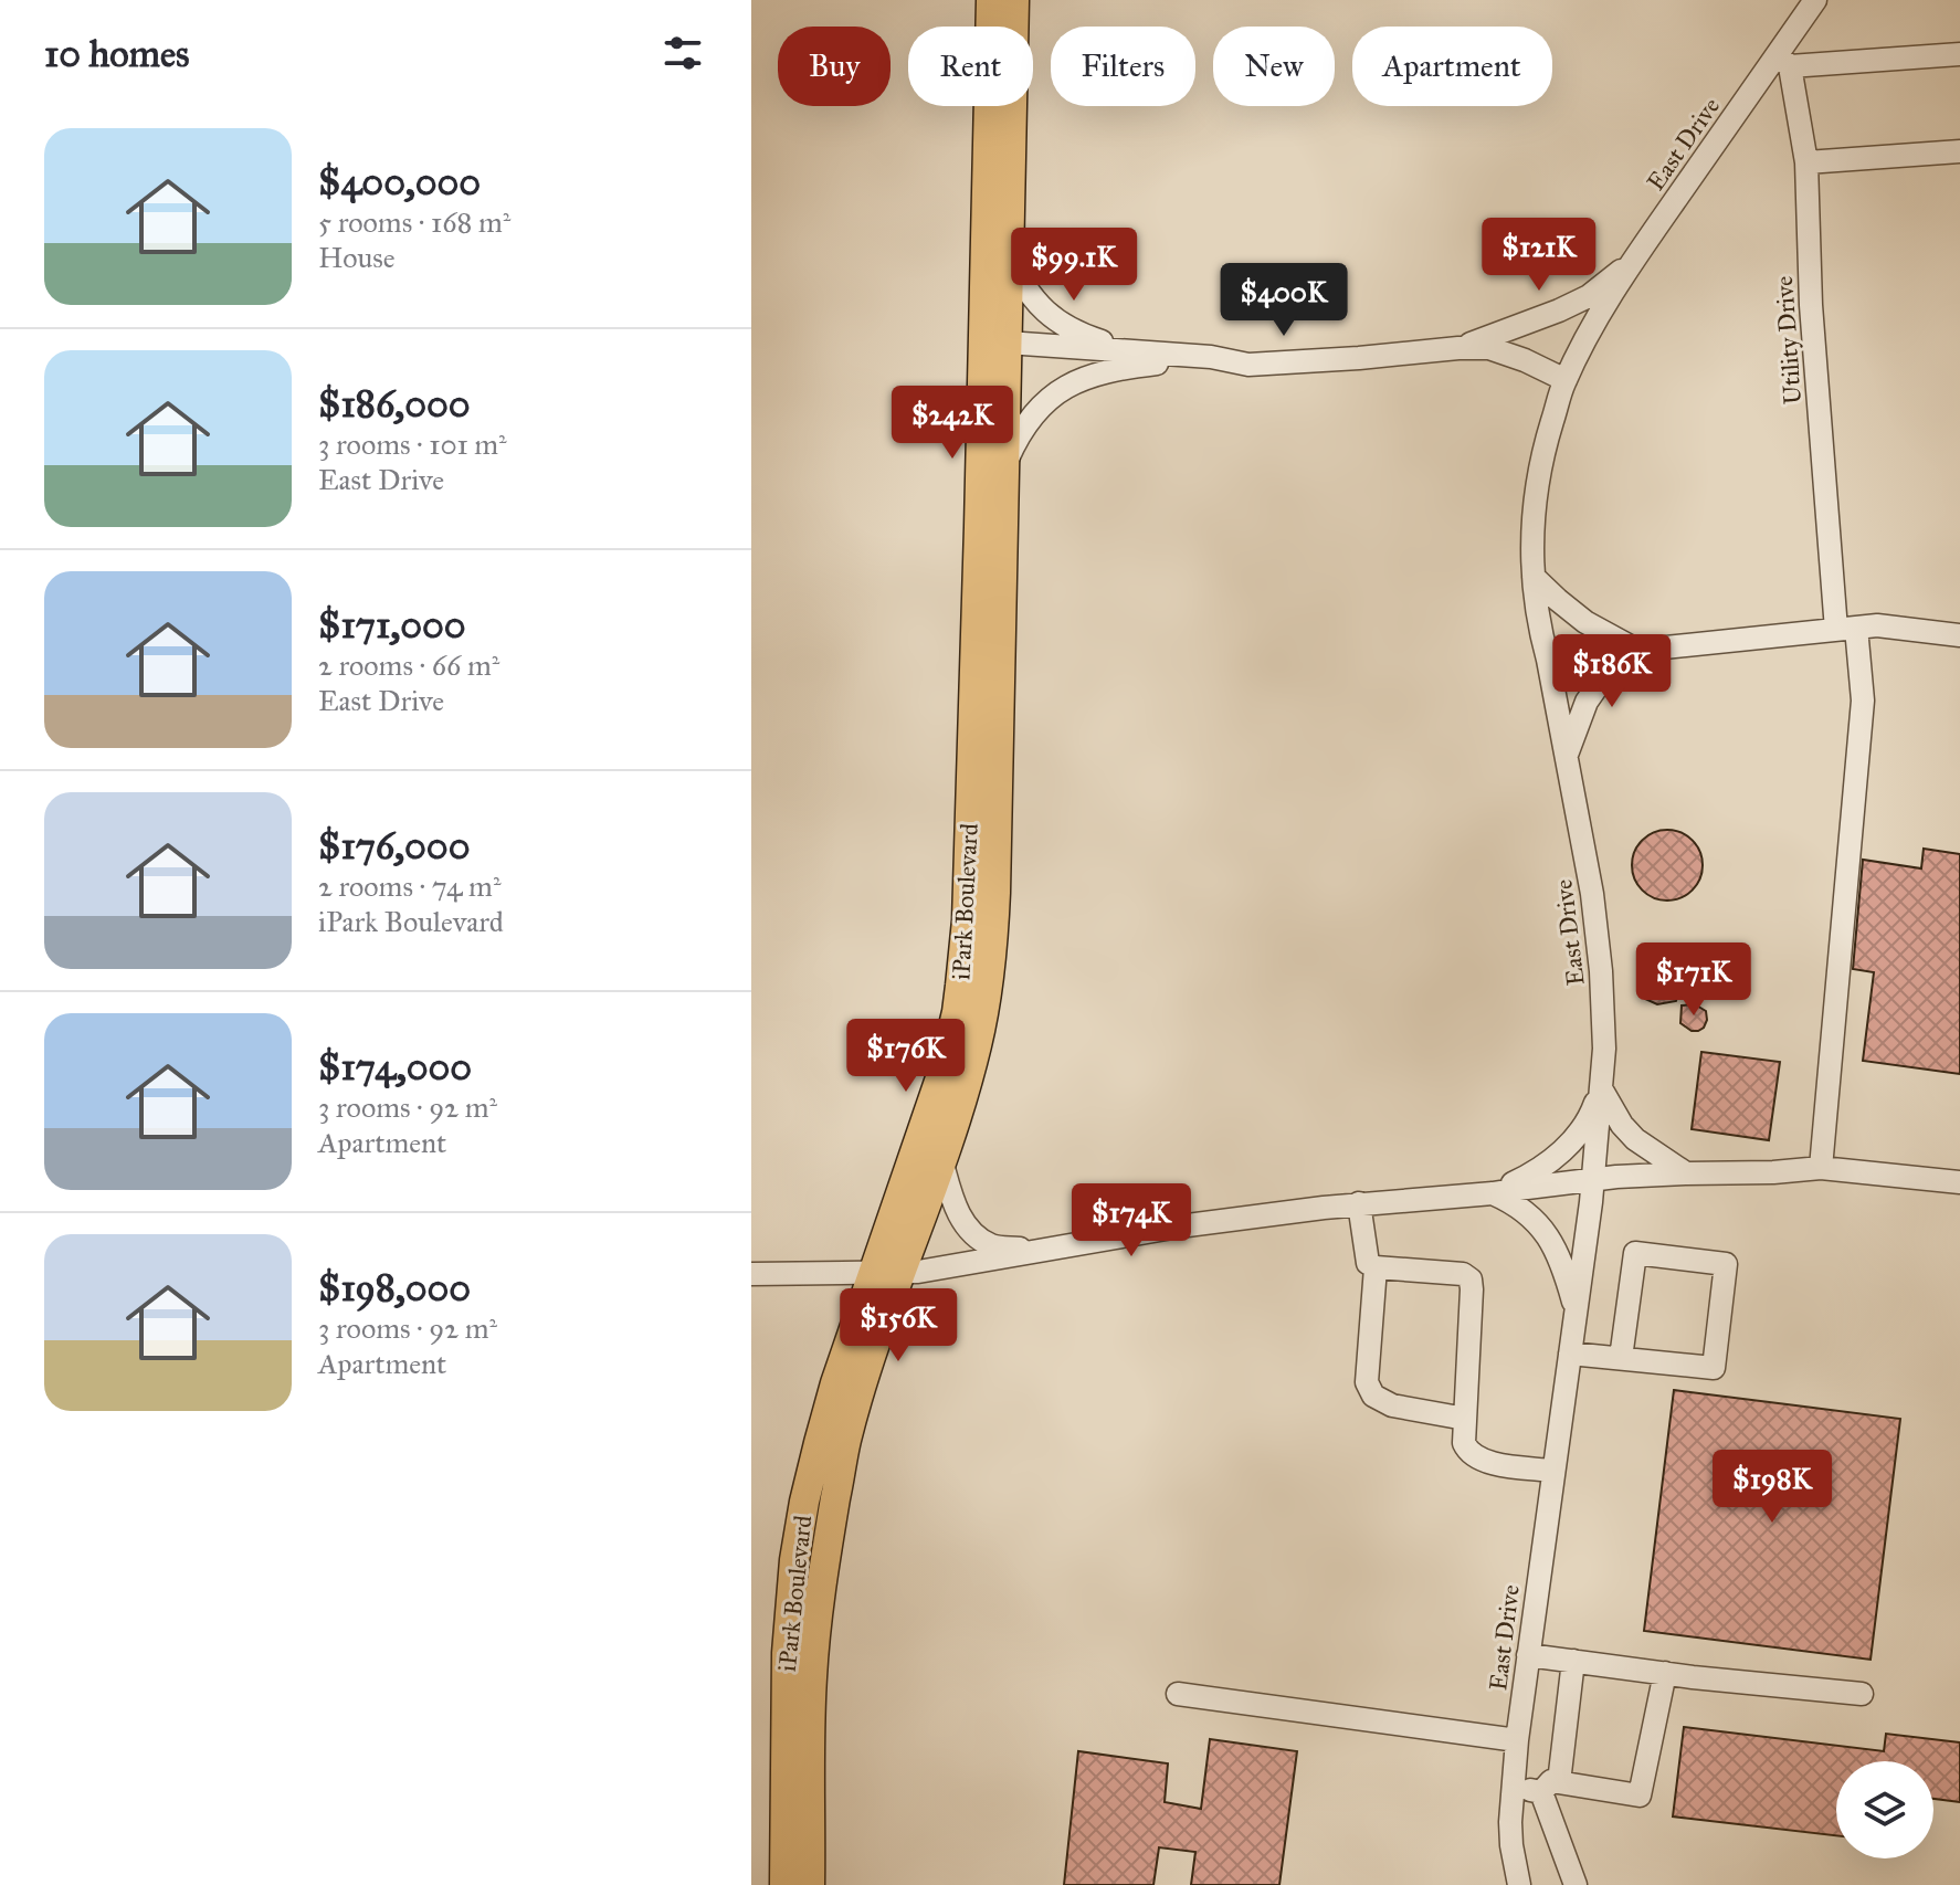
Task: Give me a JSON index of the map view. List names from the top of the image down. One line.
{"streets":{"main road":["iPark Boulevard"],"street":["East Drive","Utility Drive"]},"crossings":[["East Drive","Utility Drive"]],"page":{"heading":"10 homes","chip":["Buy","Rent","Filters","New","Apartment"],"list":[{"name":"$400,000","note":"5 rooms · 168 m² · House"},{"name":"$186,000","note":"3 rooms · 101 m² · East Drive"},{"name":"$171,000","note":"2 rooms · 66 m² · East Drive"},{"name":"$176,000","note":"2 rooms · 74 m² · iPark Boulevard"},{"name":"$174,000","note":"3 rooms · 92 m² · Apartment"},{"name":"$198,000","note":"3 rooms · 92 m² · Apartment"}],"price":["$121K","$99.1K","$400K","$242K","$186K","$171K","$176K","$174K","$156K","$198K"]}}
